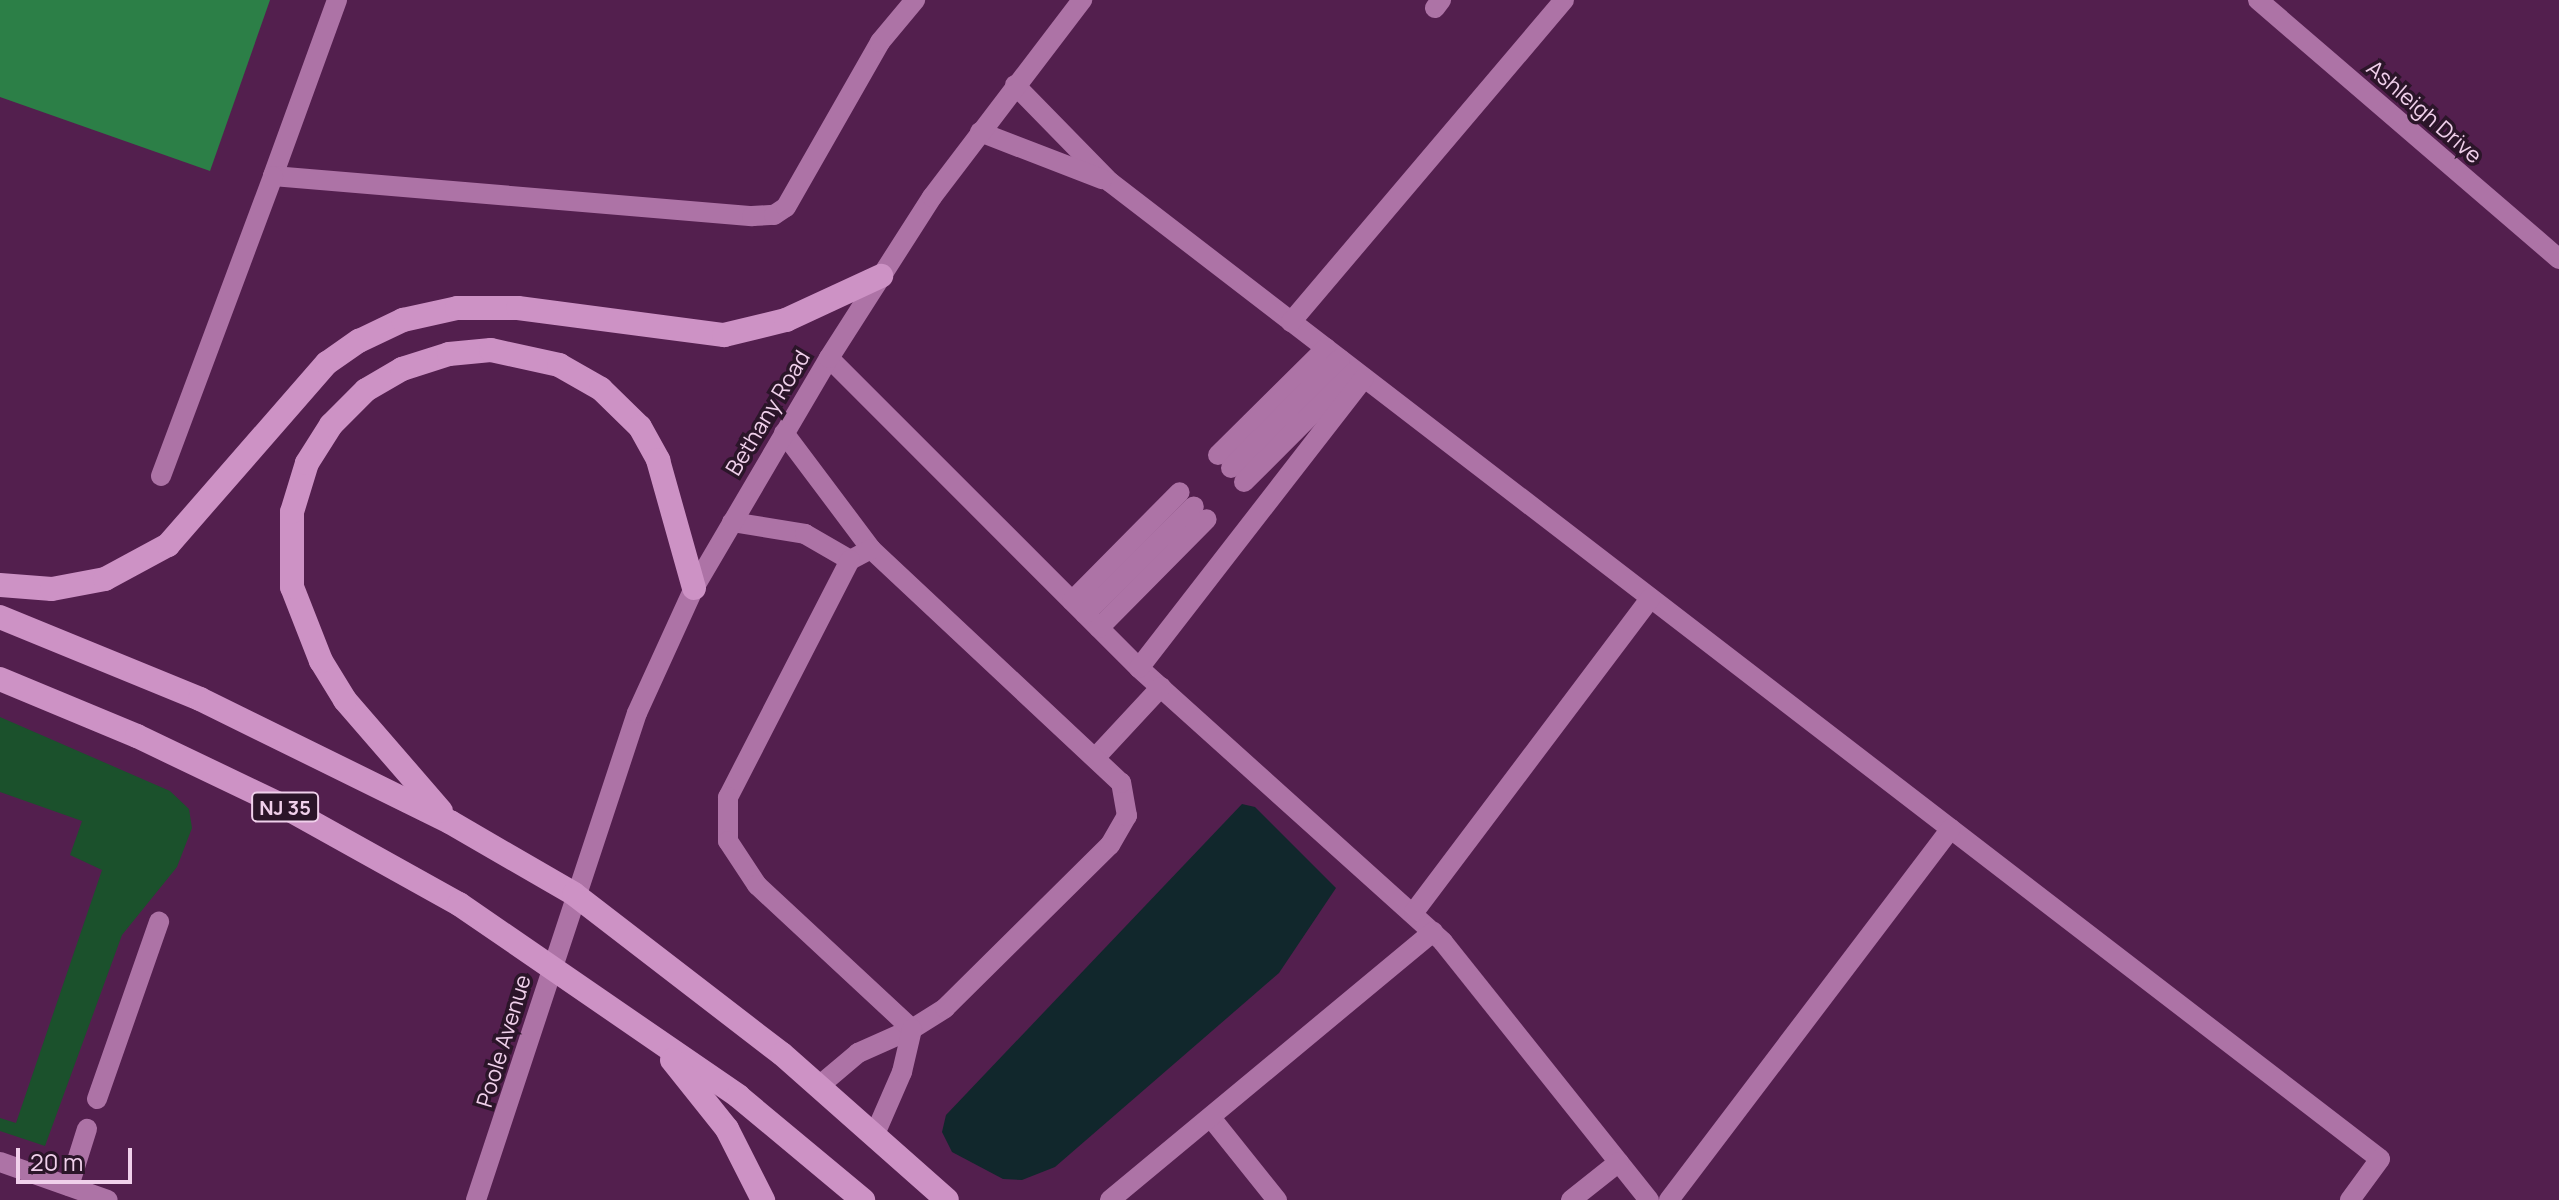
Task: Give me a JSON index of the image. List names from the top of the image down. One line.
{"streets":{"highway":["NJ 35"],"street":["Ashleigh Drive","Bethany Road","Poole Avenue"]},"crossings":[["Bethany Road","NJ 35"],["Bethany Road","Poole Avenue"],["NJ 35","Poole Avenue"]],"scale_bar":"20 m"}
